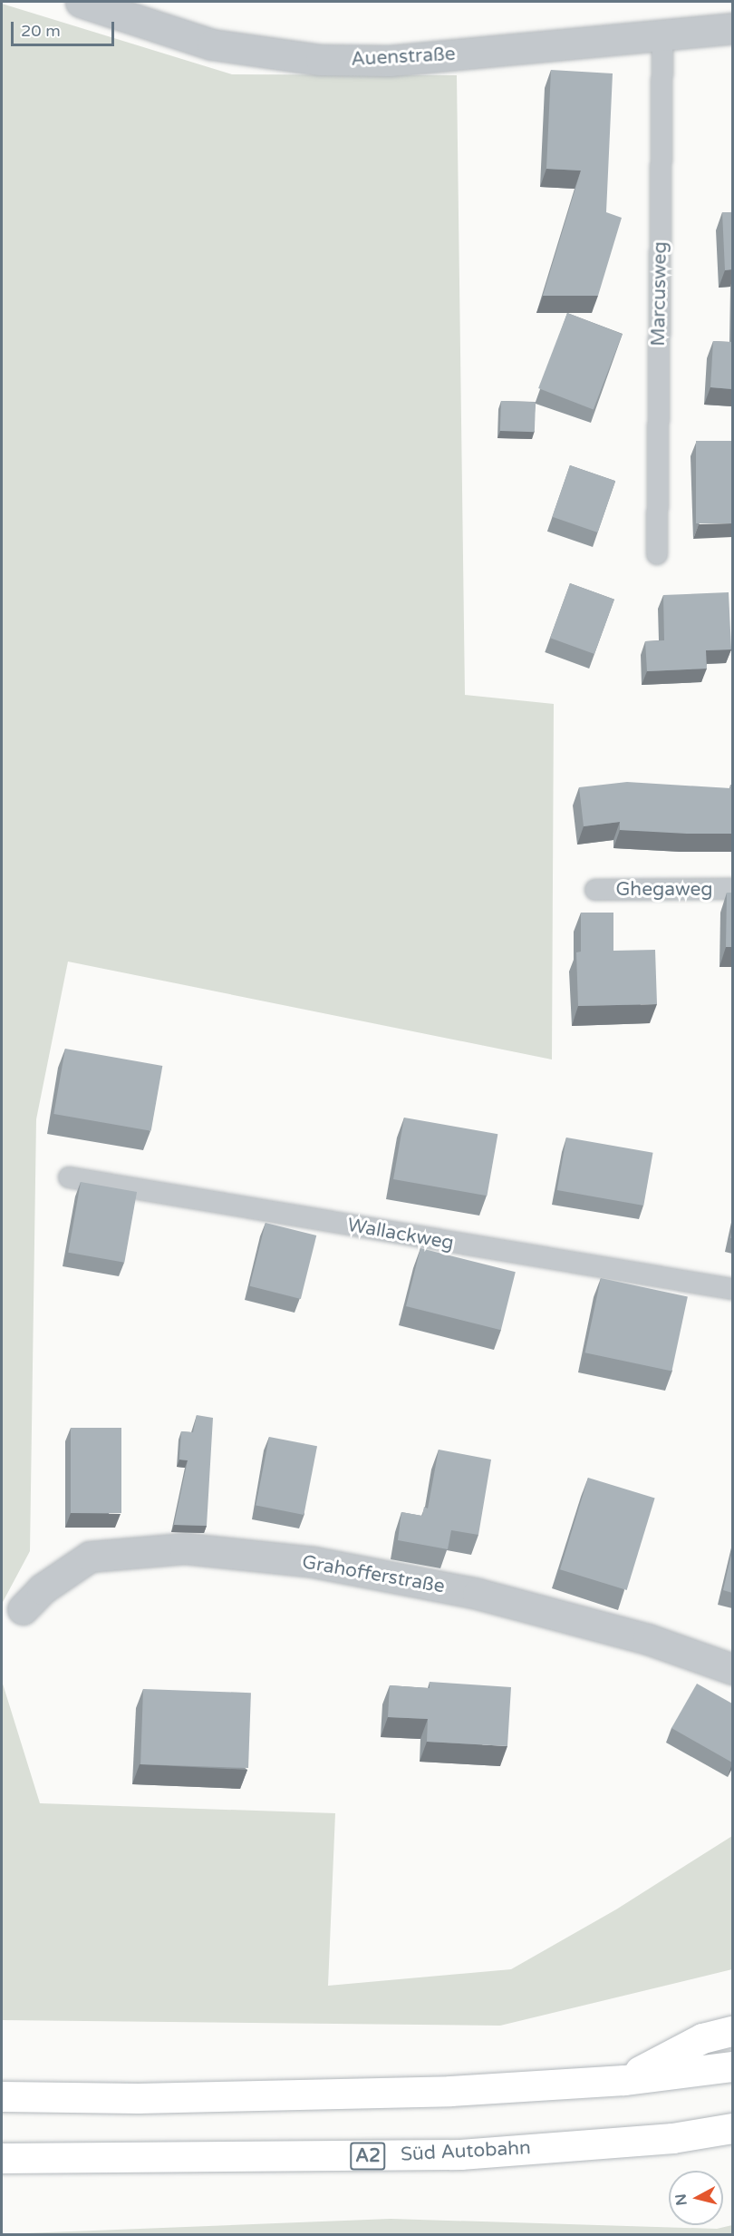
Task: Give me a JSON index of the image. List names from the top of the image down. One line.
{"streets":{"highway":["Süd Autobahn","A2"],"street":["Auenstraße","Grahofferstraße"],"lane":["Marcusweg","Ghegaweg","Wallackweg"]},"crossings":[["Auenstraße","Marcusweg"]],"scale_bar":"20 m","north":"left"}
